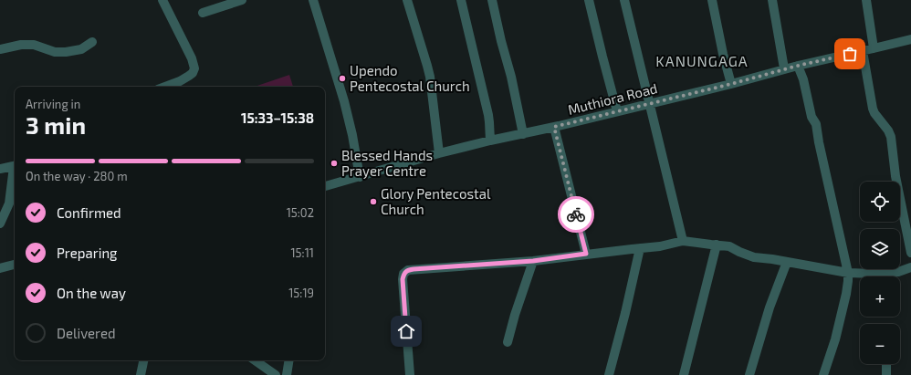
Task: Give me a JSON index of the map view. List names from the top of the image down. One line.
{"streets":{"street":["Muthiora Road"]},"districts":["KANUNGAGA"],"places":["Upendo Pentecostal Church","Blessed Hands Prayer Centre","Glory Pentecostal Church"],"page":{"heading":["3 min","Arriving in","15:33–15:38"],"bar":"On the way · 280 m","map_buttons":["+","−"],"list":[["Confirmed","15:02"],["Preparing","15:11"],["On the way","15:19"],"Delivered"]}}
